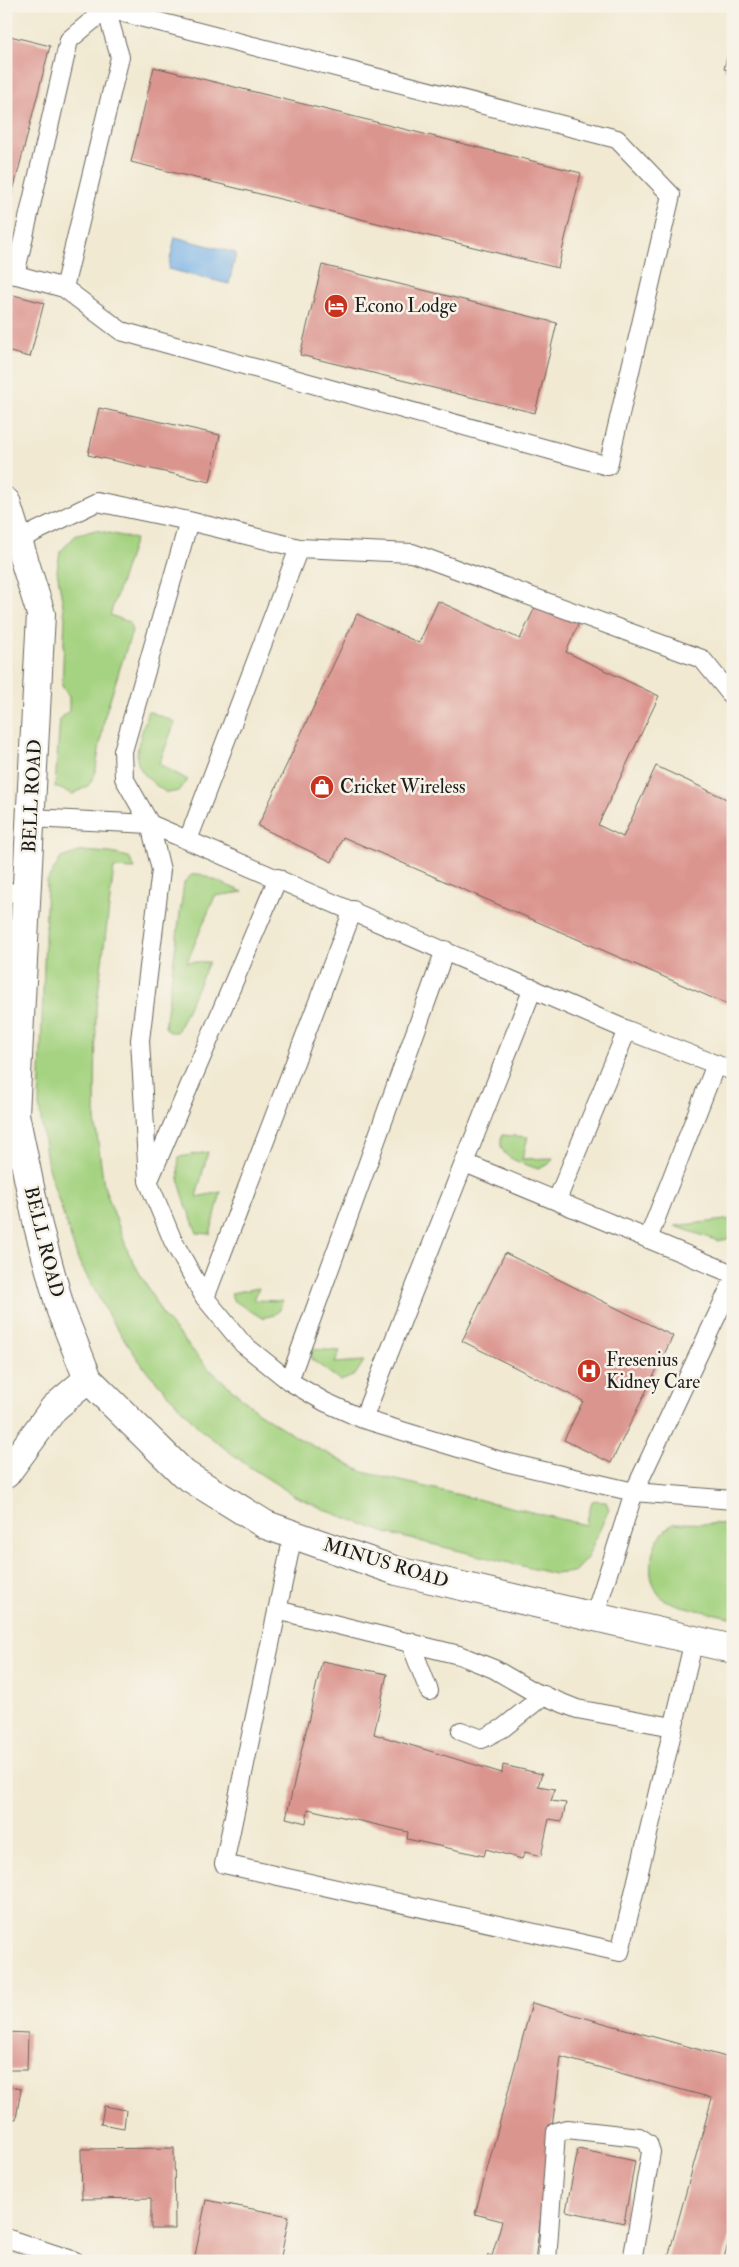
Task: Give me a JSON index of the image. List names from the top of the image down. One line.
{"streets":{"street":["BELL ROAD","MINUS ROAD"]},"crossings":[["BELL ROAD","MINUS ROAD"]],"places":{"hotel":["Econo Lodge"],"shop":["Cricket Wireless"],"hospital":["Fresenius Kidney Care"]}}
